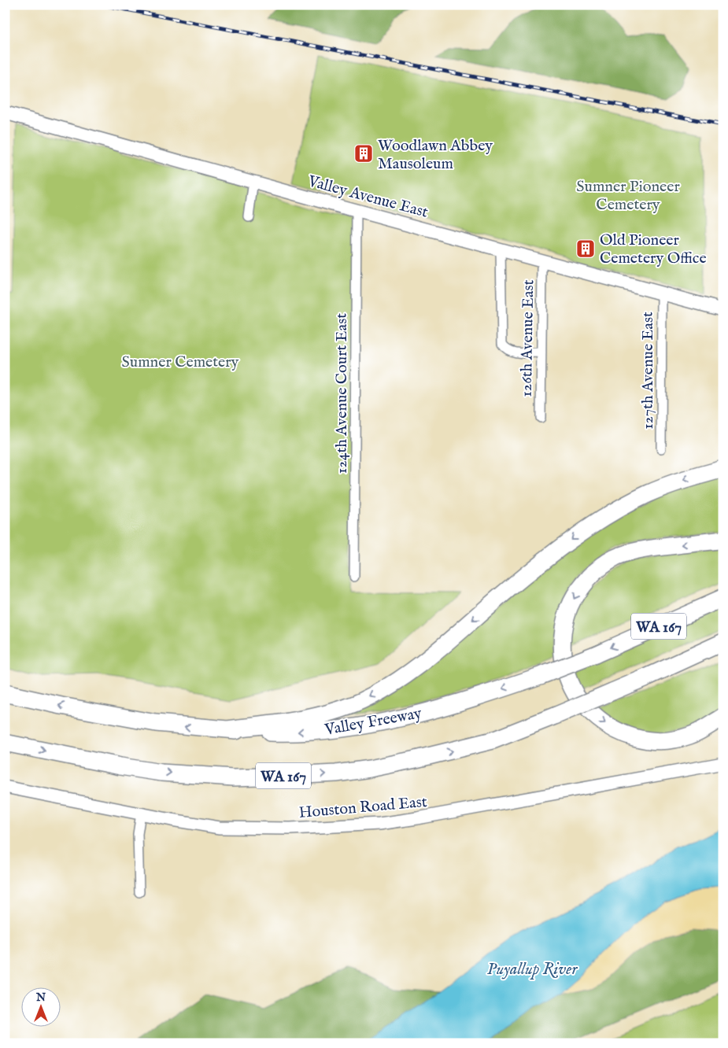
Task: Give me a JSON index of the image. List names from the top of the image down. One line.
{"streets":{"highway":["WA 167","Valley Freeway"],"main road":["Valley Avenue East"],"street":["126th Avenue East","127th Avenue East","124th Avenue Court East","Houston Road East"]},"crossings":[["Valley Avenue East","126th Avenue East"],["Valley Avenue East","127th Avenue East"],["Valley Avenue East","124th Avenue Court East"]],"water":["Puyallup River"],"parks":["Sumner Pioneer Cemetery","Sumner Cemetery"],"places":{"building":["Woodlawn Abbey Mausoleum","Old Pioneer Cemetery Office"]},"north":"top"}
